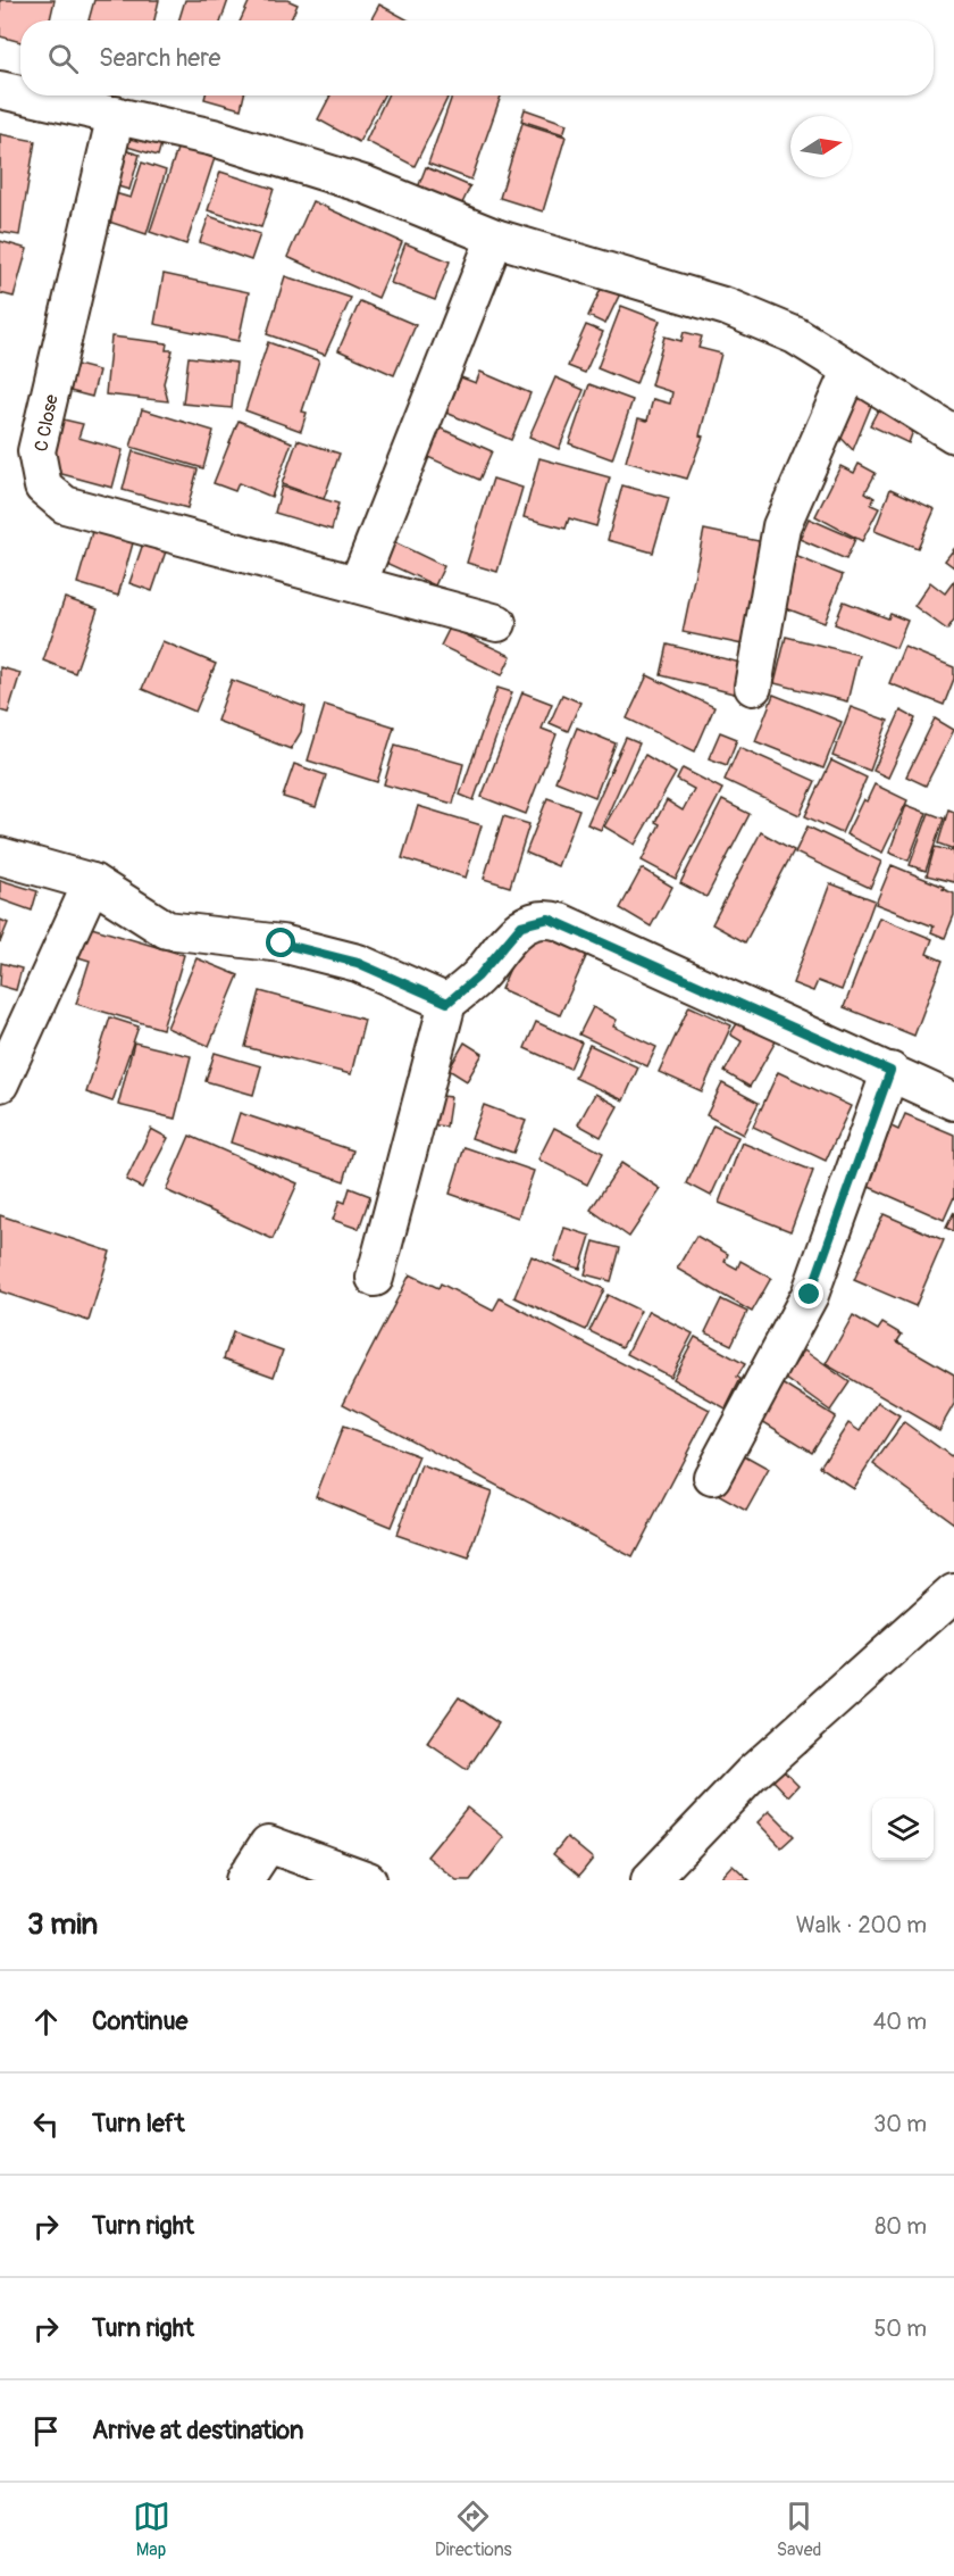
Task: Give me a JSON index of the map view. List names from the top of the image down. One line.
{"streets":{"street":["C Close"]},"north":"right","page":{"search":"Search here","heading":["3 min","Walk · 200 m"],"list":[["Continue","40 m"],["Turn left","30 m"],["Turn right","80 m"],["Turn right","50 m"],"Arrive at destination"],"nav":["Map","Directions","Saved"]}}
